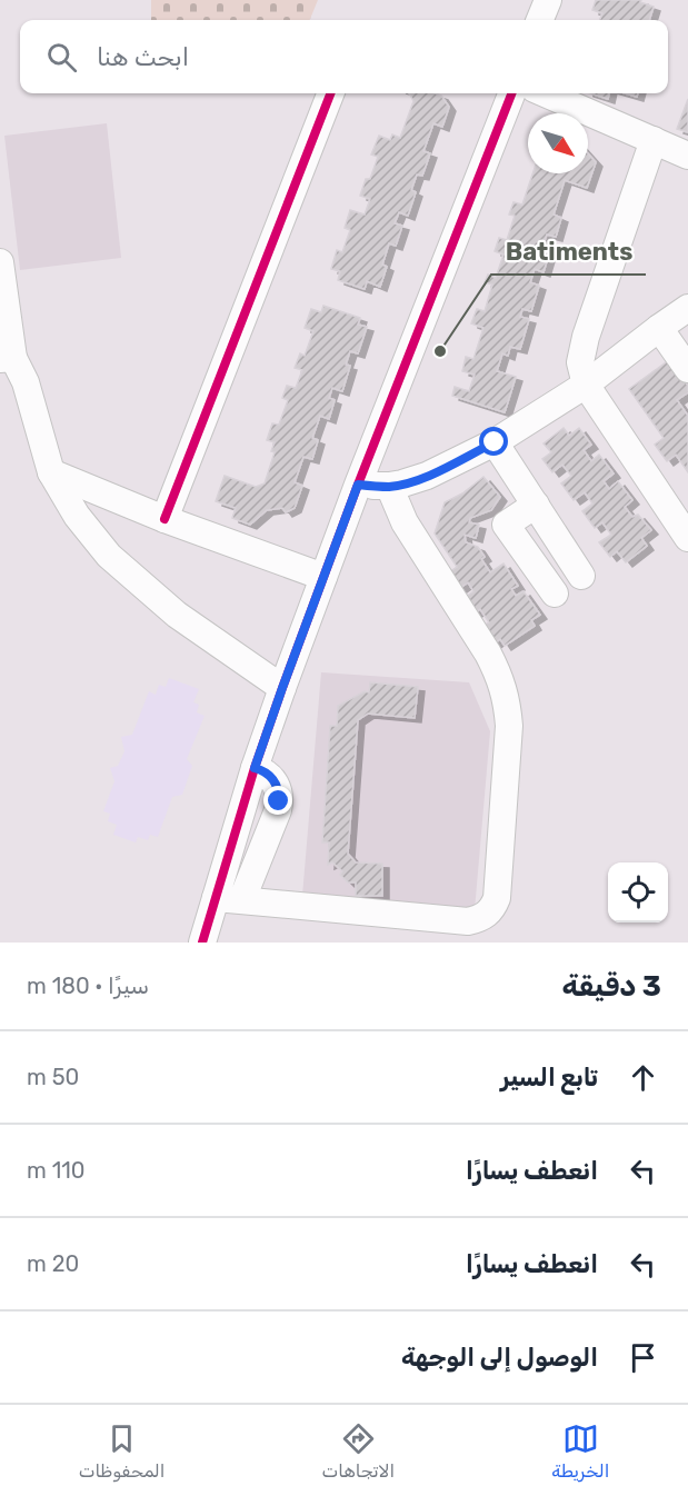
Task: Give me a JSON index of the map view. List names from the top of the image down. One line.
{"places":["Batiments"],"north":"bottom right","page":{"search":"ابحث هنا","heading":["3 دقيقة","سيرًا · 180 m"],"list":[["تابع السير","50 m"],["انعطف يسارًا","110 m"],["انعطف يسارًا","20 m"],"الوصول إلى الوجهة"],"nav":["الخريطة","الاتجاهات","المحفوظات"]}}
